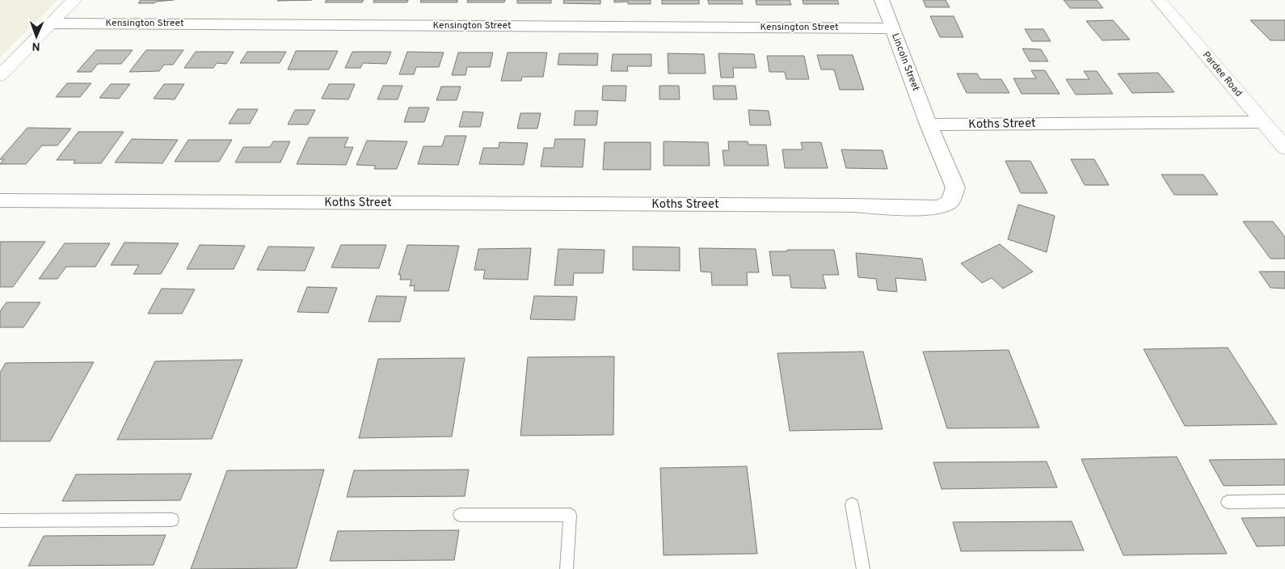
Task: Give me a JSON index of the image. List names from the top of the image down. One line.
{"streets":{"main road":["Pardee Road"],"street":["Kensington Street","Lincoln Street","Koths Street"]},"crossings":[["Kensington Street","Lincoln Street"],["Lincoln Street","Koths Street"],["Pardee Road","Koths Street"]],"north":"bottom"}
